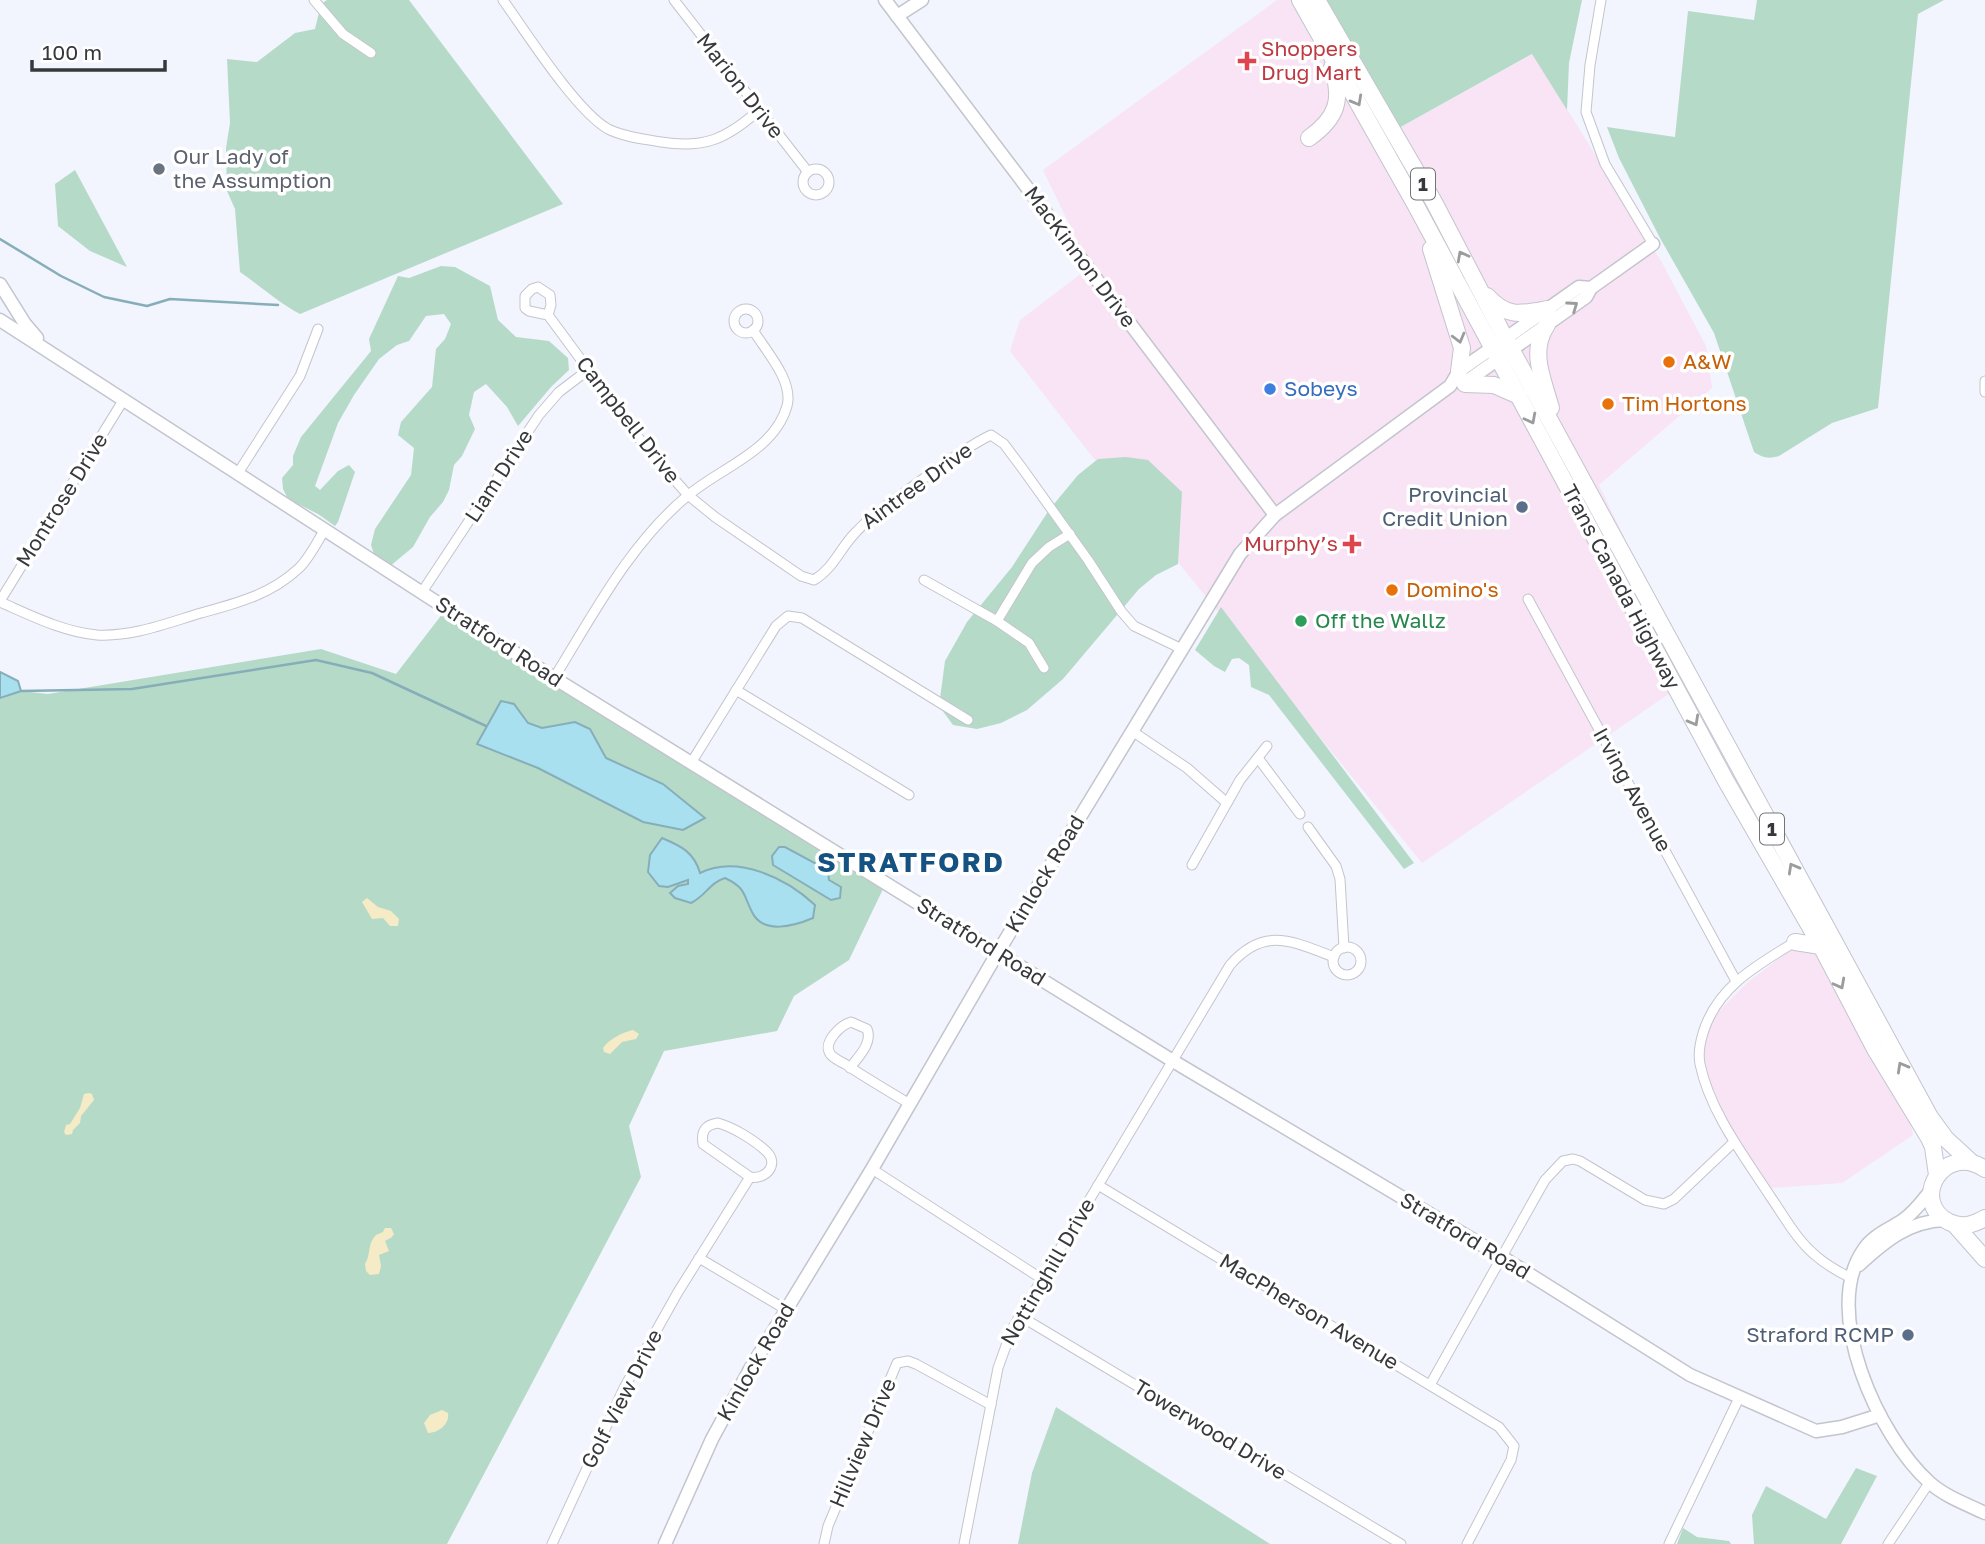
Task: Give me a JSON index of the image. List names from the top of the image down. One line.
{"streets":{"highway":["1","Trans Canada Highway"],"main road":["MacKinnon Drive","Stratford Road","Kinlock Road"],"street":["Marion Drive","Campbell Drive","Liam Drive","Aintree Drive","Montrose Drive","Irving Avenue","Nottinghill Drive","MacPherson Avenue","Golf View Drive","Towerwood Drive","Hillview Drive"]},"crossings":[["MacKinnon Drive","Kinlock Road"],["Campbell Drive","Liam Drive"],["Campbell Drive","Aintree Drive"],["Liam Drive","Stratford Road"],["Montrose Drive","Stratford Road"],["Trans Canada Highway","Kinlock Road"],["Stratford Road","Kinlock Road"],["Stratford Road","Nottinghill Drive"],["Nottinghill Drive","MacPherson Avenue"],["Nottinghill Drive","Towerwood Drive"],["Nottinghill Drive","Hillview Drive"]],"districts":["STRATFORD"],"places":{"health":["Shoppers Drug Mart","Murphy’s"],"other":["Our Lady of the Assumption","A&W","Sobeys","Tim Hortons","Provincial Credit Union","Domino's","Off the Wallz","Straford RCMP"]},"scale_bar":"100 m"}
